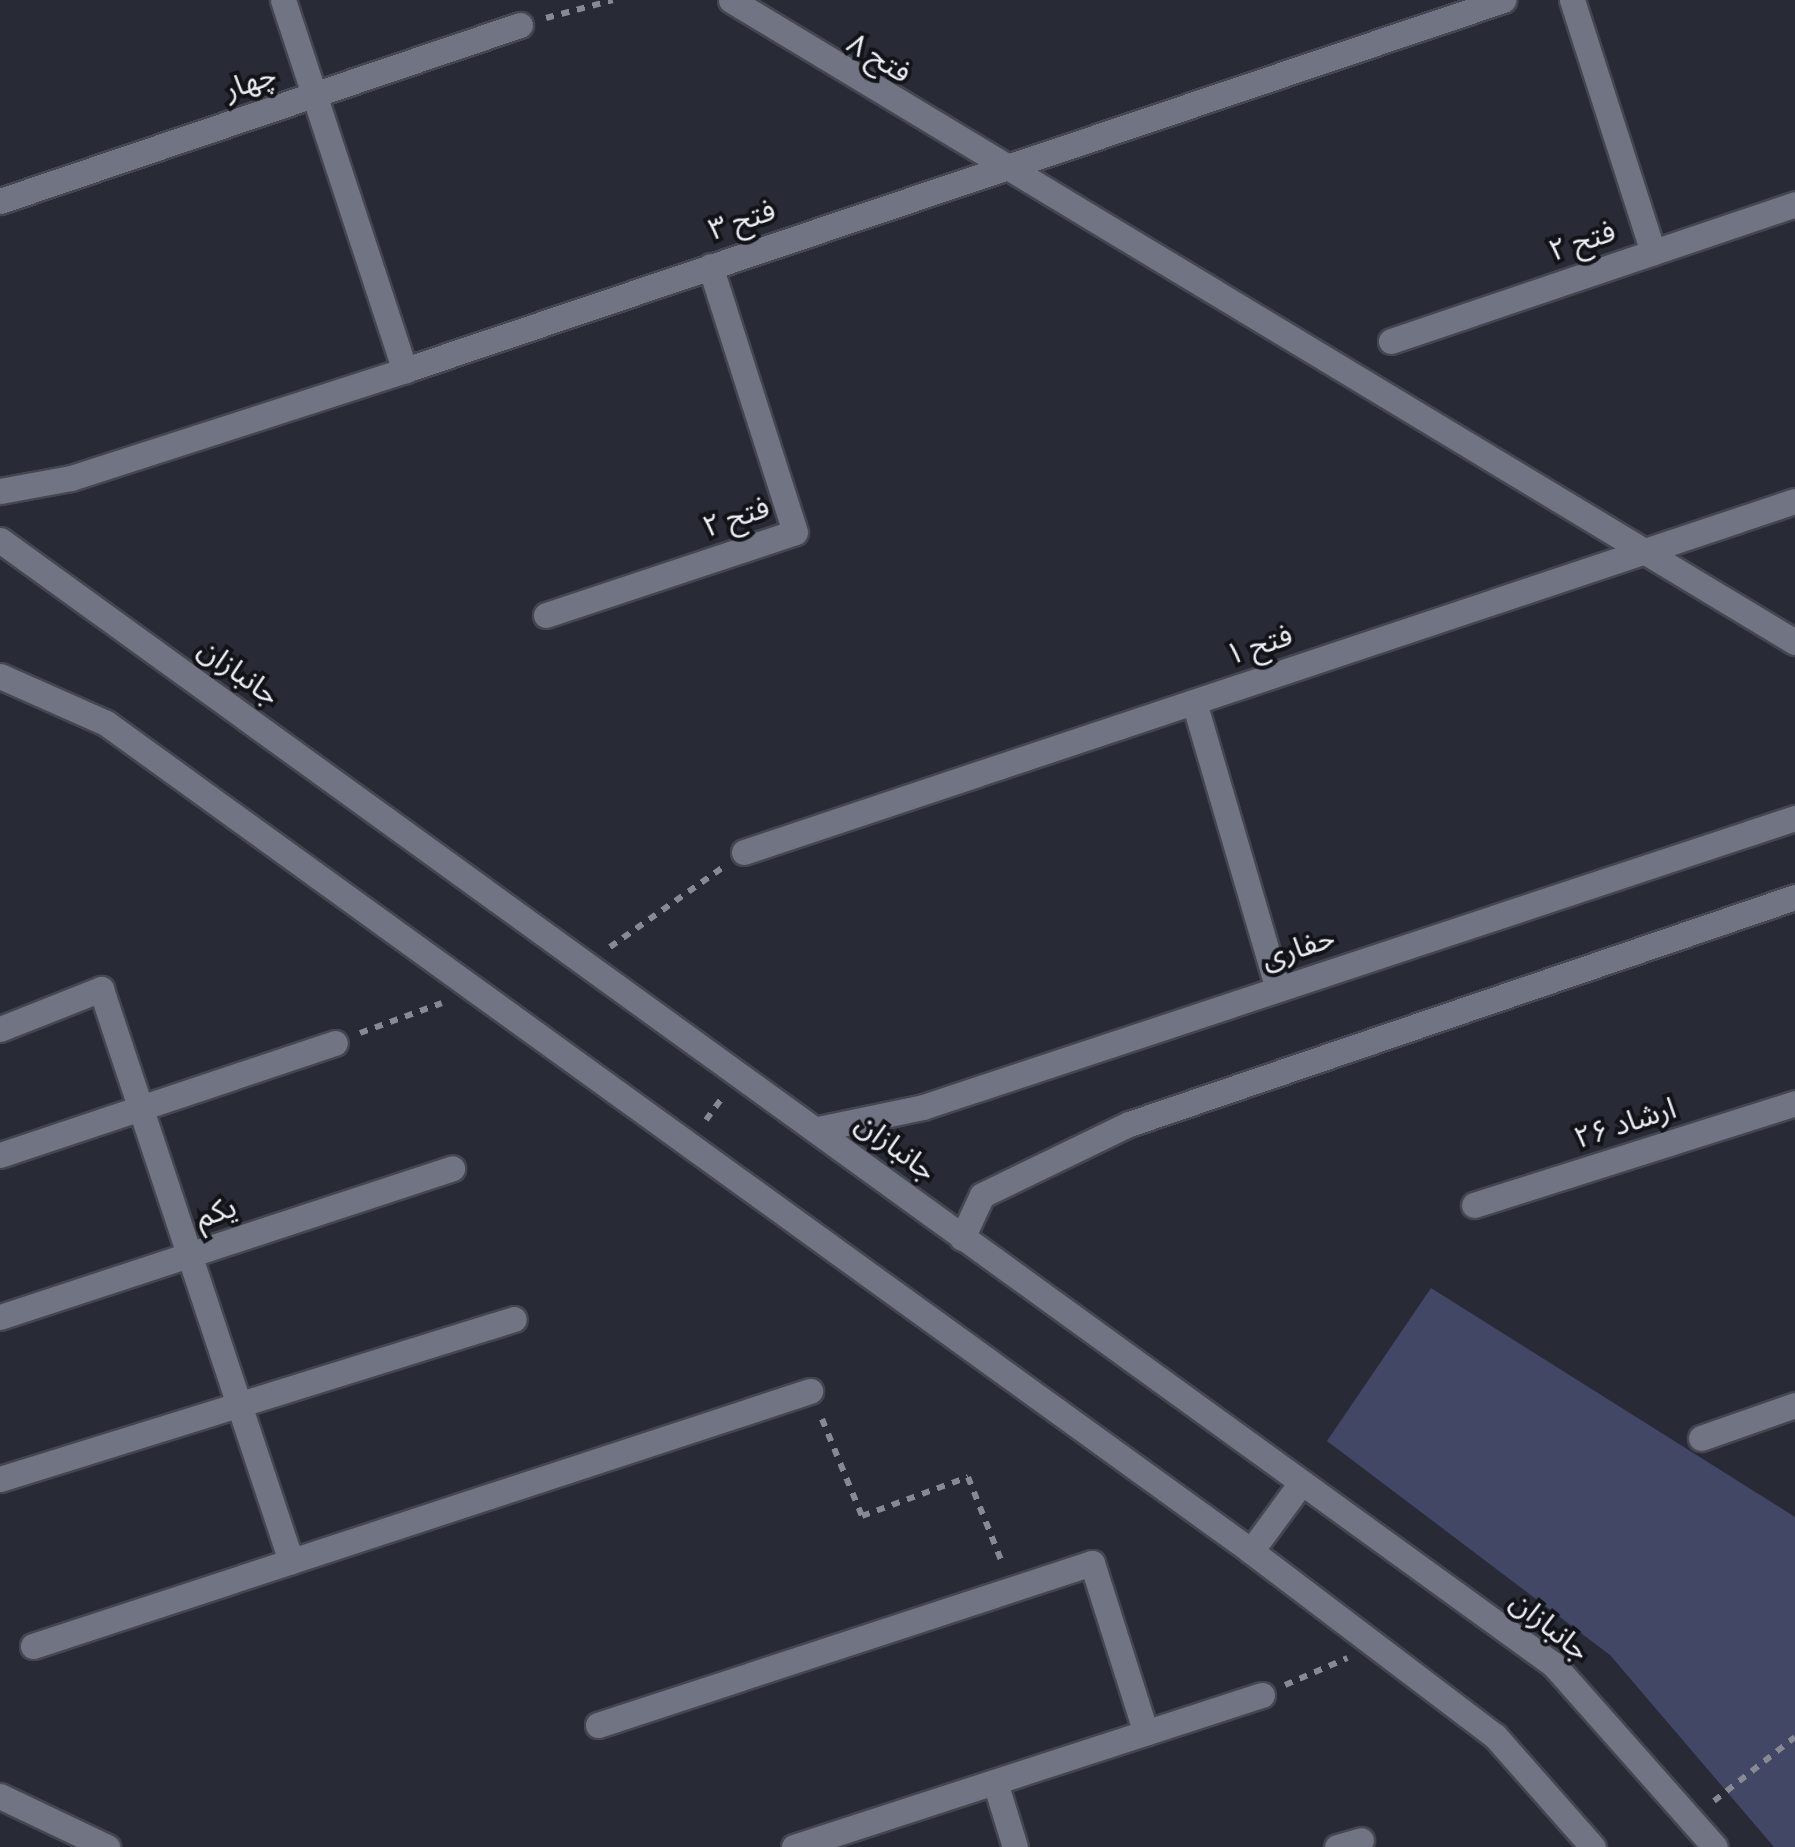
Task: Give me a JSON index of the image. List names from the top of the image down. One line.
{"streets":{"street":["فتح ۸","چهار","فتح ۳","فتح ۲","فتح ۱","جانبازان","حفاری","ارشاد ۲۶","یکم"]},"crossings":[["فتح ۸","فتح ۳"],["فتح ۸","فتح ۱"],["فتح ۳","فتح ۲"],["جانبازان","حفاری"]]}
